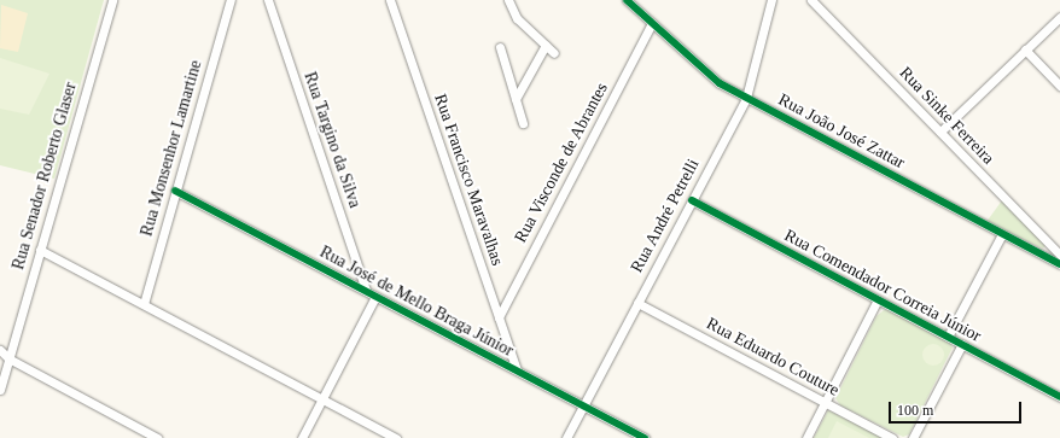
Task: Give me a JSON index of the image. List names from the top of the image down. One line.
{"streets":{"street":["Rua Sinke Ferreira","Rua João José Zattar","Rua Targino da Silva","Rua Monsenhor Lamartine","Rua Visconde de Abrantes","Rua Senador Roberto Glaser","Rua Francisco Maravalhas","Rua André Petrelli","Rua Comendador Correia Júnior","Rua José de Mello Braga Júnior","Rua Eduardo Couture"]},"crossings":[["Rua João José Zattar","Rua Visconde de Abrantes"],["Rua João José Zattar","Rua André Petrelli"],["Rua Targino da Silva","Rua José de Mello Braga Júnior"],["Rua Monsenhor Lamartine","Rua José de Mello Braga Júnior"],["Rua Visconde de Abrantes","Rua Francisco Maravalhas"],["Rua Francisco Maravalhas","Rua José de Mello Braga Júnior"],["Rua André Petrelli","Rua Comendador Correia Júnior"],["Rua André Petrelli","Rua José de Mello Braga Júnior"],["Rua André Petrelli","Rua Eduardo Couture"]],"scale_bar":"100 m"}
